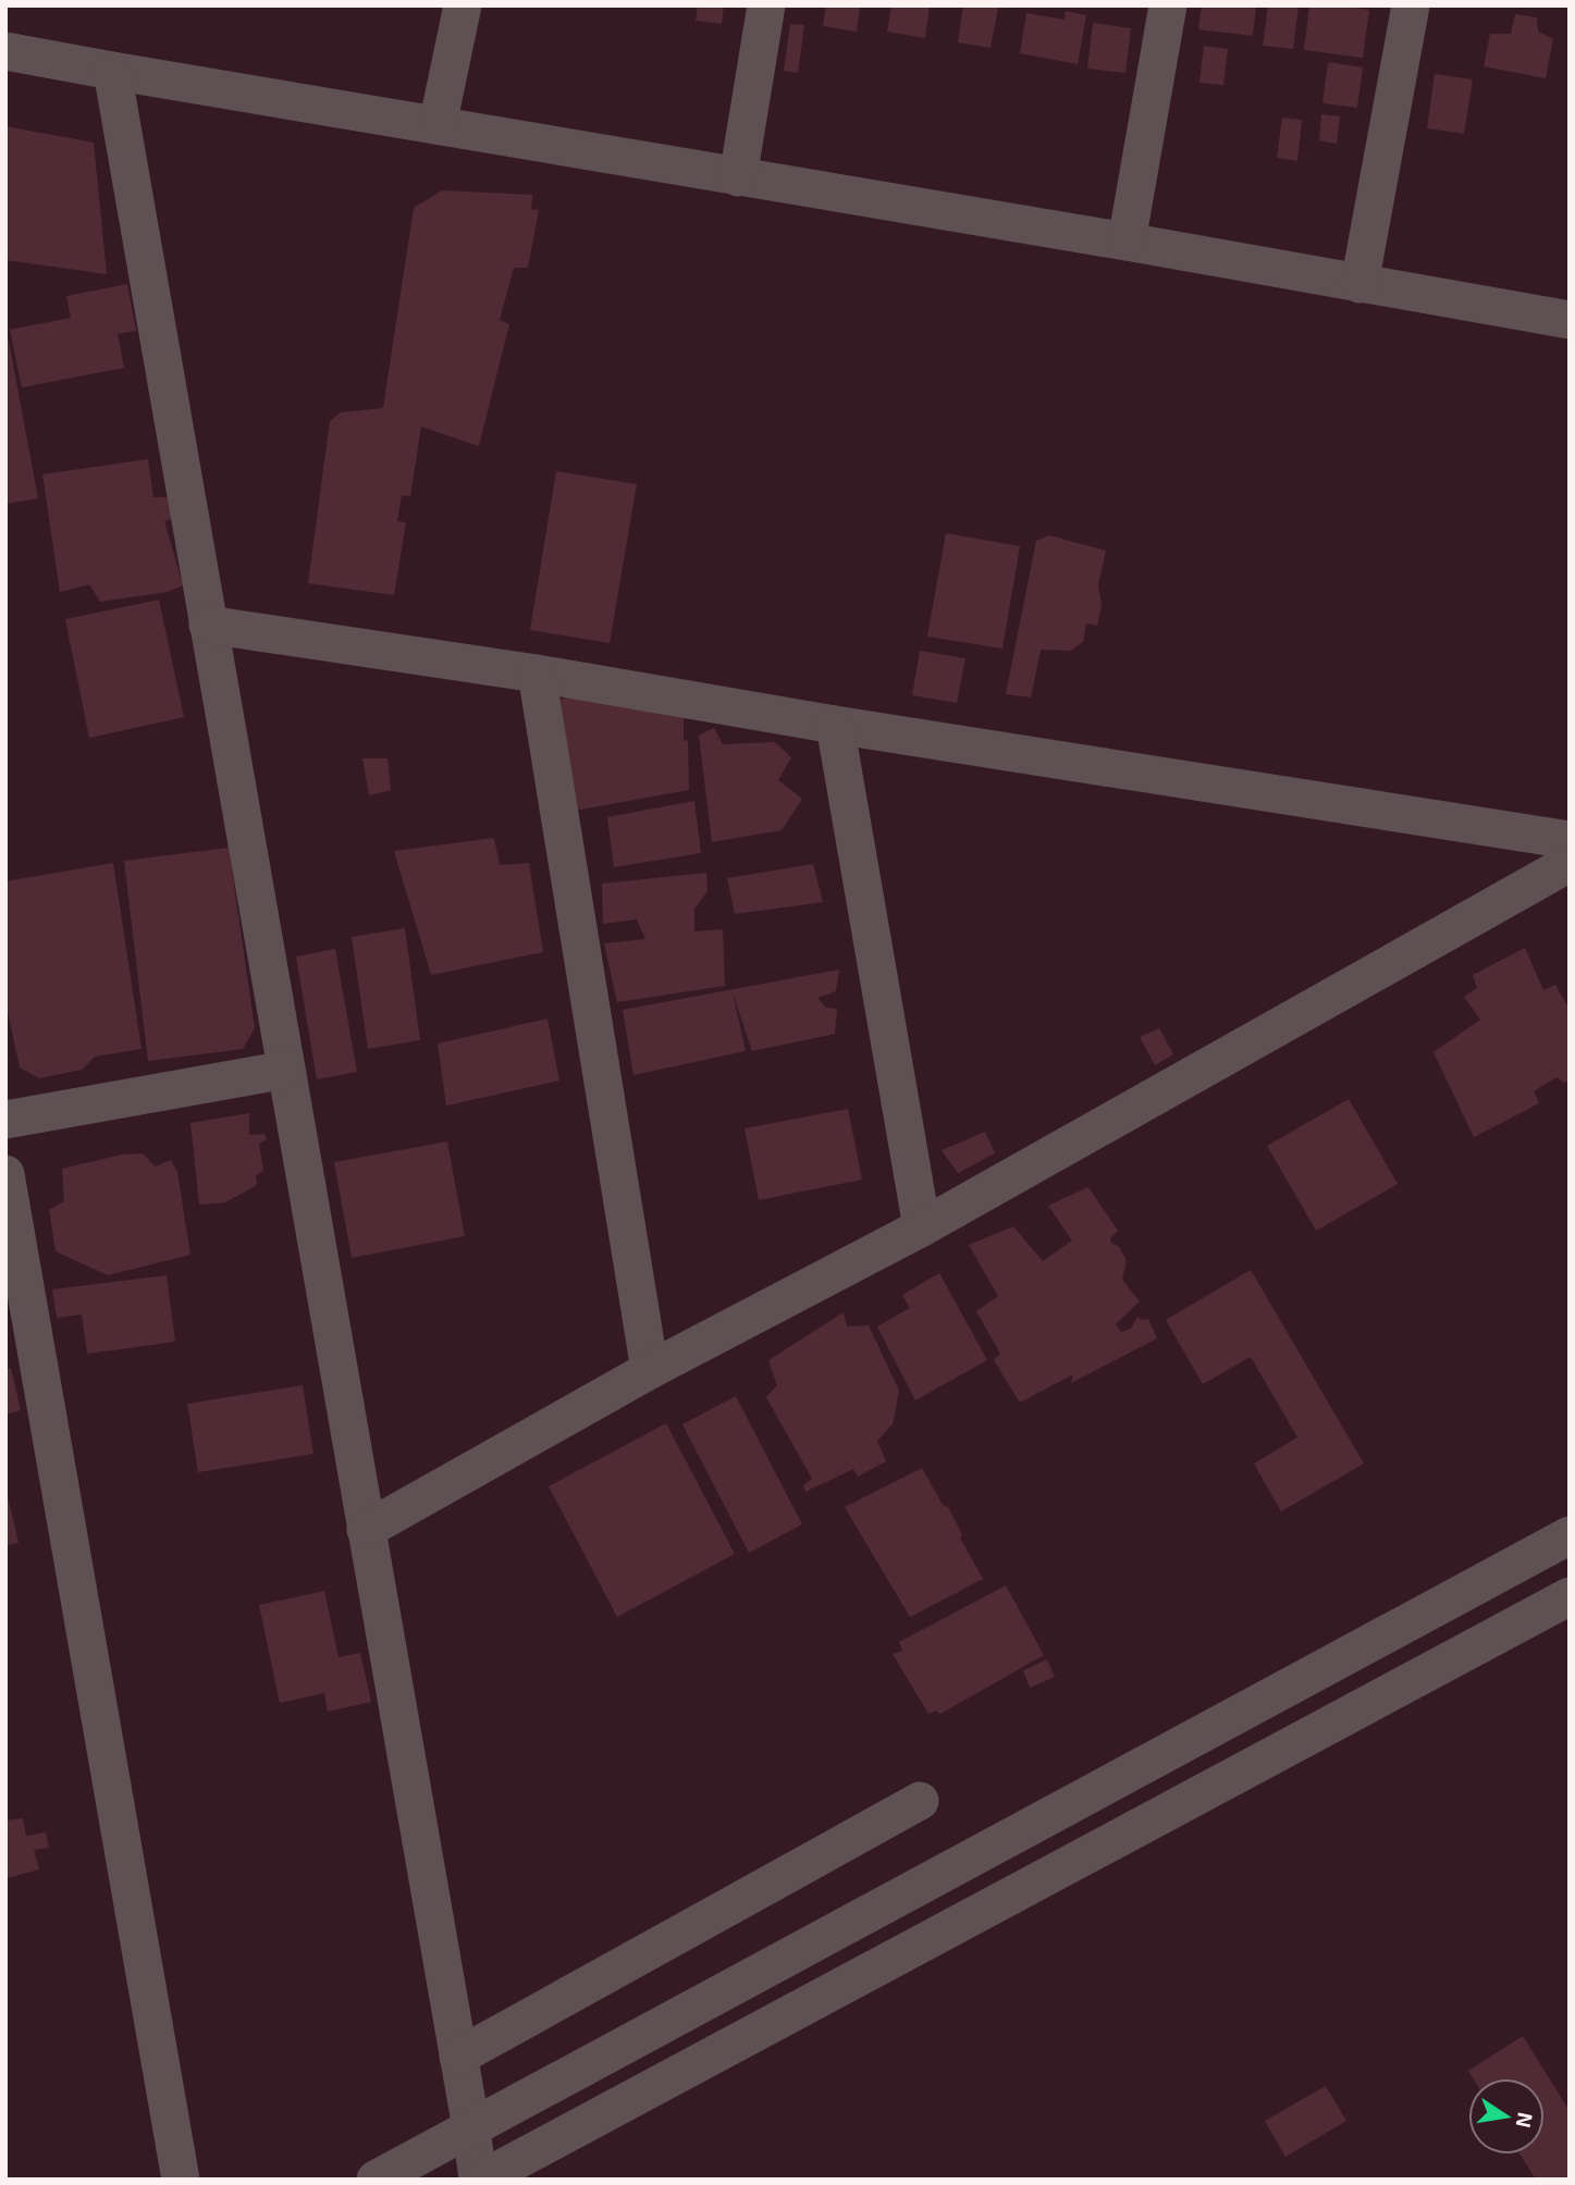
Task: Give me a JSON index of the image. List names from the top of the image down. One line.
{"north":"right"}
